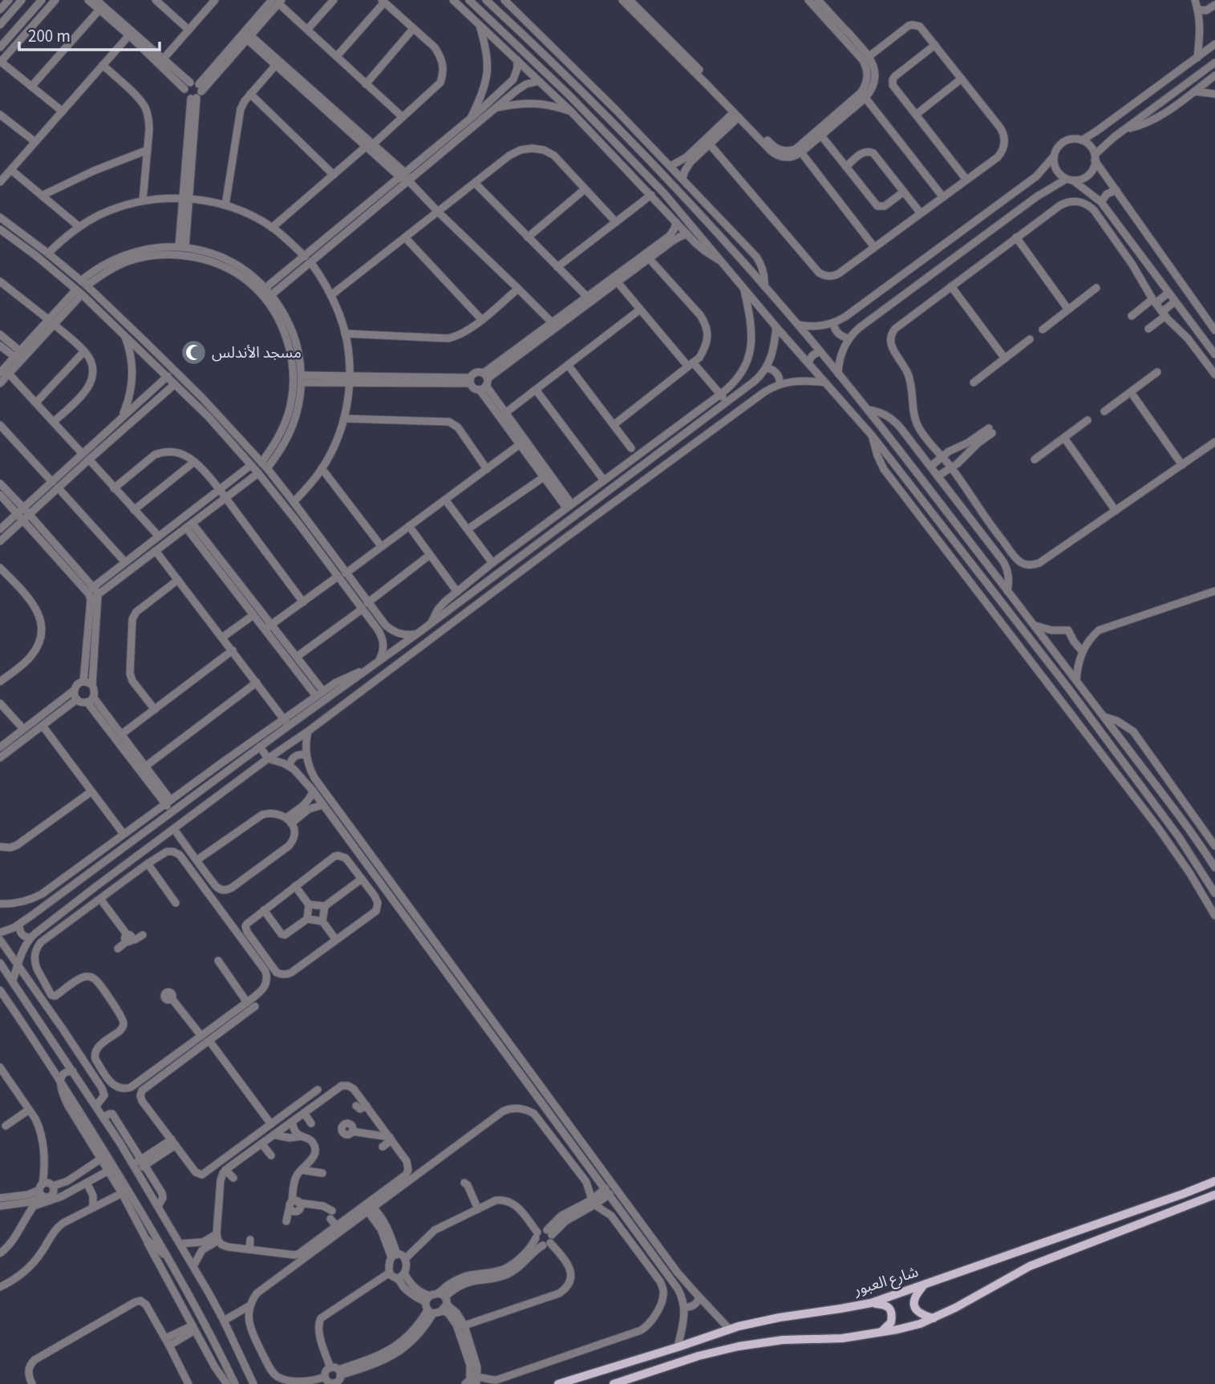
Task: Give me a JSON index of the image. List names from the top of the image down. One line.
{"streets":{"main road":["شارع العبور"]},"places":{"mosque":["مسجد الأندلس"]},"scale_bar":"200 m"}
